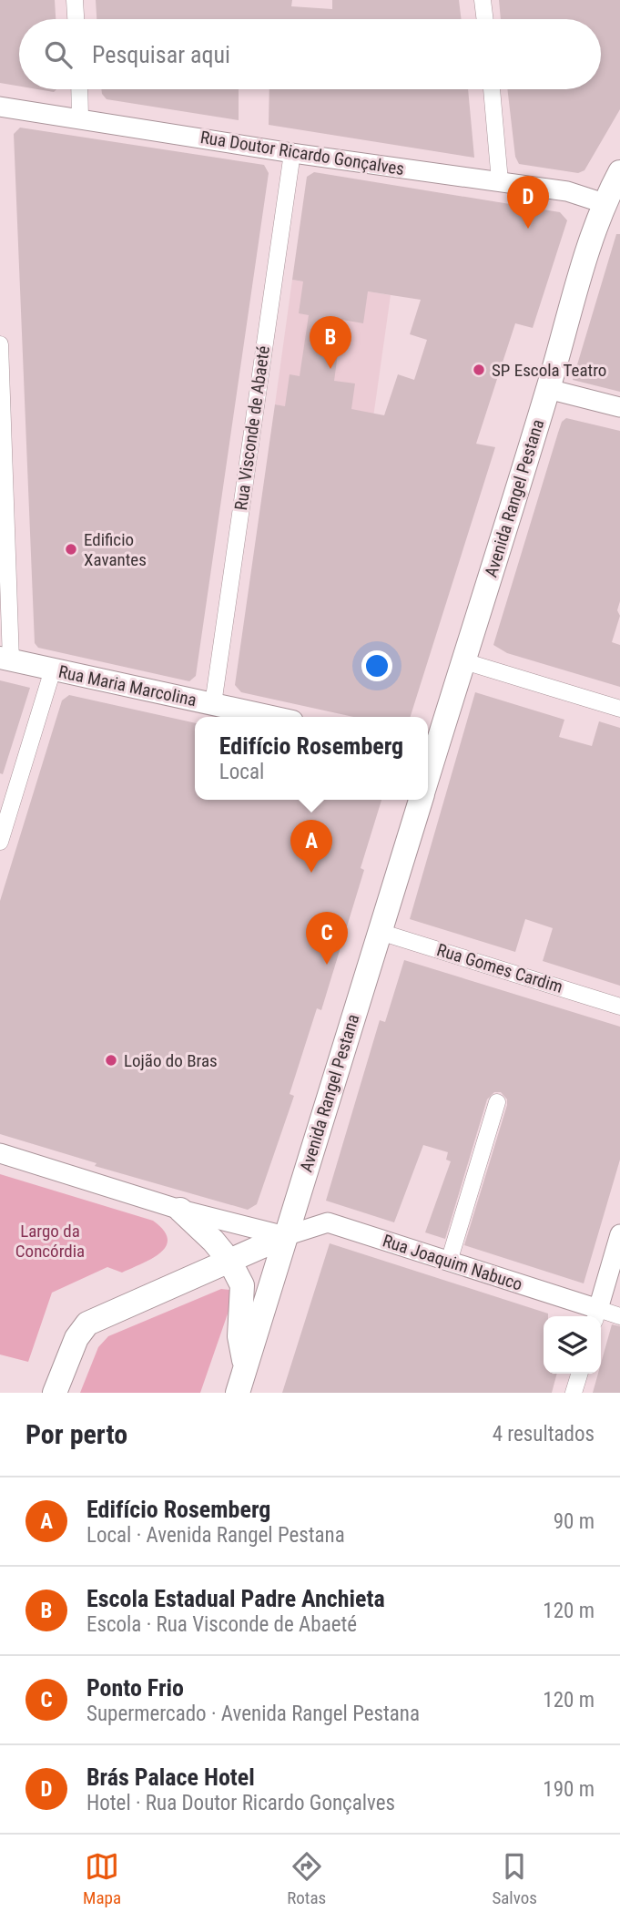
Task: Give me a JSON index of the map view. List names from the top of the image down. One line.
{"streets":{"main road":["Avenida Rangel Pestana","Rua Maria Marcolina"],"street":["Rua Doutor Ricardo Gonçalves","Rua Visconde de Abaeté","Rua Gomes Cardim","Rua Joaquim Nabuco"]},"crossings":[["Rua Doutor Ricardo Gonçalves","Rua Visconde de Abaeté"],["Rua Doutor Ricardo Gonçalves","Avenida Rangel Pestana"],["Rua Visconde de Abaeté","Rua Maria Marcolina"],["Avenida Rangel Pestana","Rua Gomes Cardim"],["Avenida Rangel Pestana","Rua Joaquim Nabuco"]],"parks":["Largo da Concórdia"],"places":["SP Escola Teatro","Edificio Xavantes","Lojão do Bras"],"page":{"search":"Pesquisar aqui","pins":["D","B","A","C"],"popup":["Edifício Rosemberg","Local"],"heading":["Por perto","4 resultados"],"list":[{"mark":"A","name":"Edifício Rosemberg","note":"Local · Avenida Rangel Pestana","value":"90 m"},{"mark":"B","name":"Escola Estadual Padre Anchieta","note":"Escola · Rua Visconde de Abaeté","value":"120 m"},{"mark":"C","name":"Ponto Frio","note":"Supermercado · Avenida Rangel Pestana","value":"120 m"},{"mark":"D","name":"Brás Palace Hotel","note":"Hotel · Rua Doutor Ricardo Gonçalves","value":"190 m"}],"nav":["Mapa","Rotas","Salvos"]}}
